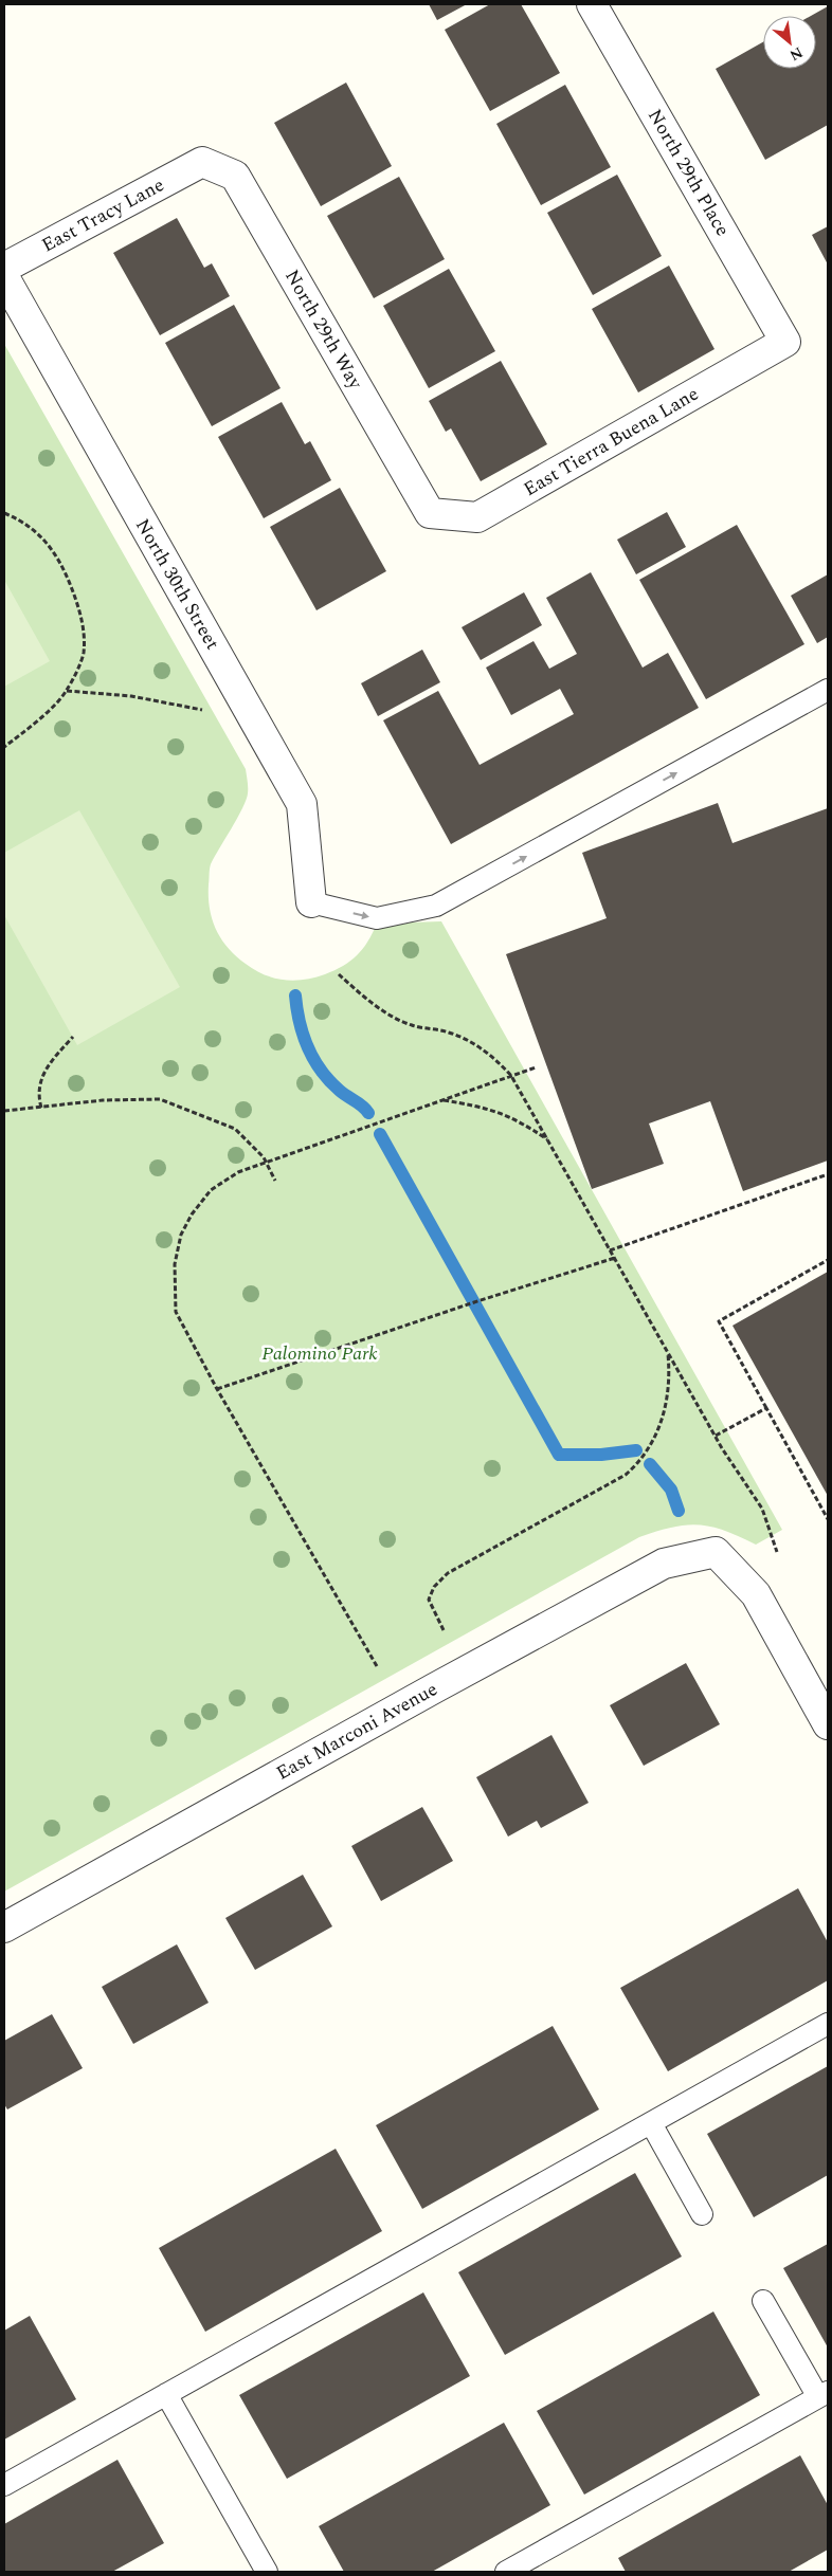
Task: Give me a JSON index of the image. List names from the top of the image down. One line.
{"streets":{"street":["North 29th Place","East Tracy Lane","North 29th Way","East Tierra Buena Lane","North 30th Street","East Marconi Avenue"]},"crossings":[["North 29th Place","East Tierra Buena Lane"],["East Tracy Lane","North 29th Way"],["North 29th Way","East Tierra Buena Lane"]],"parks":["Palomino Park"],"north":"bottom right"}
